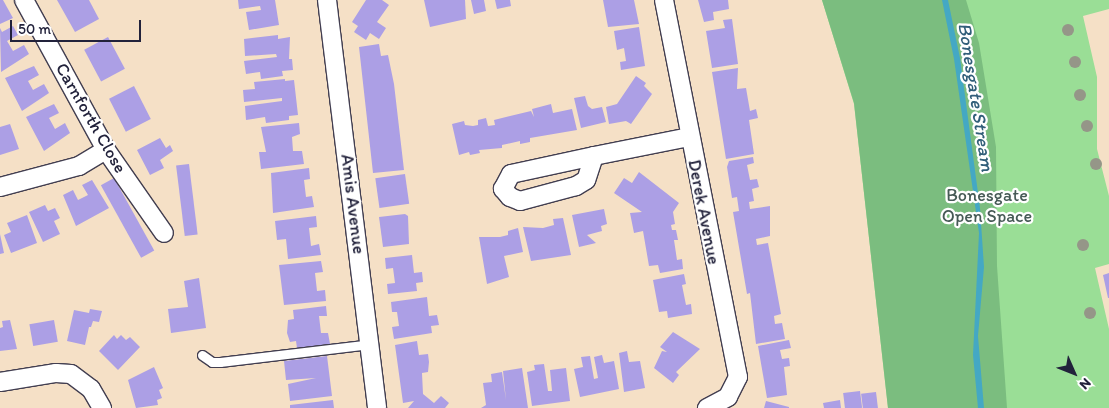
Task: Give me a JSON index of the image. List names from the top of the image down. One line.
{"streets":{"street":["Carnforth Close","Amis Avenue","Derek Avenue"]},"water":["Bonesgate Stream"],"parks":["Bonesgate Open Space"],"scale_bar":"50 m","north":"bottom right"}
